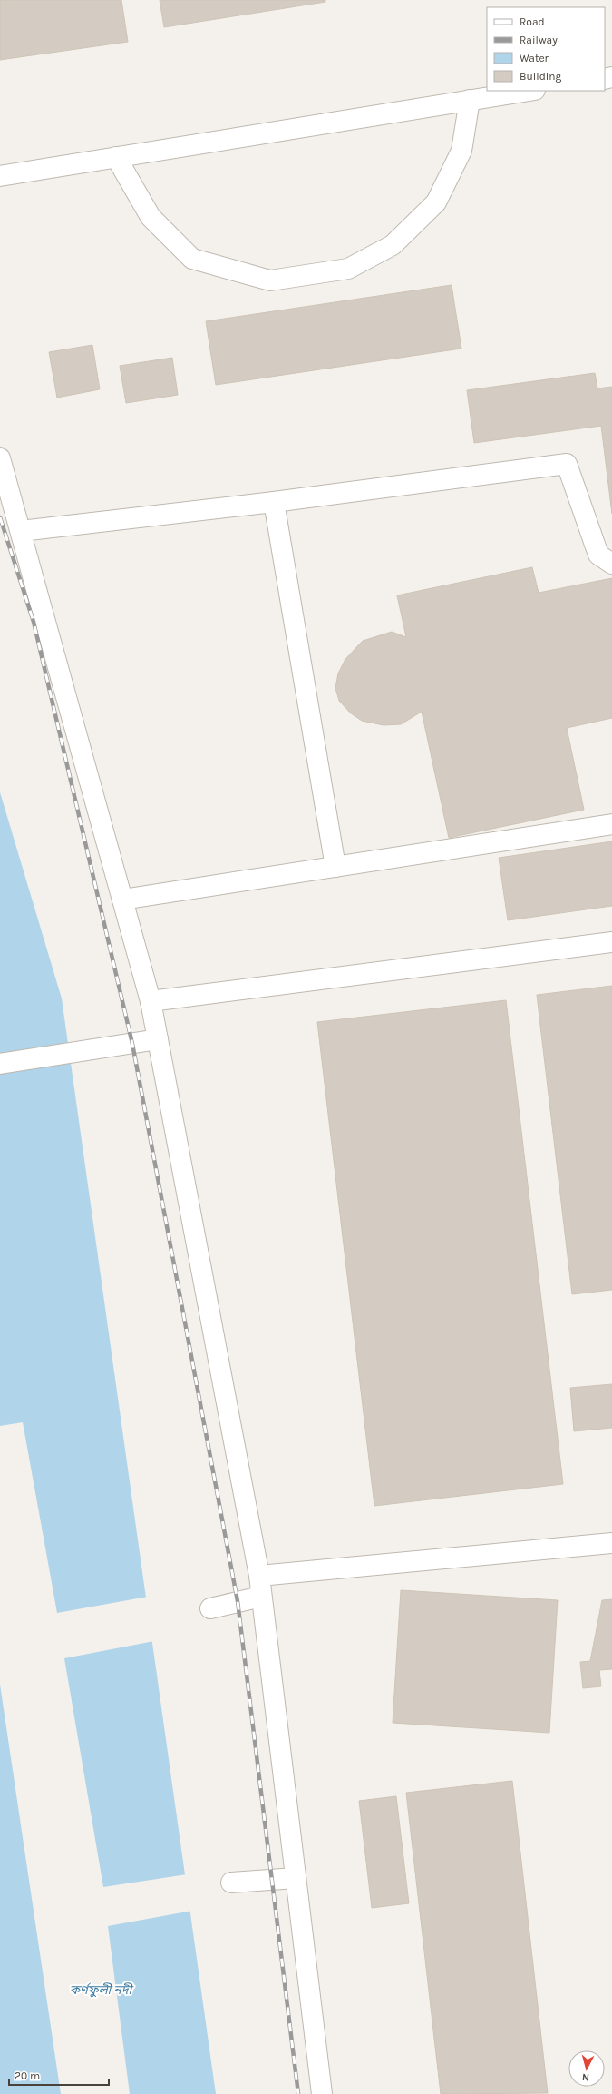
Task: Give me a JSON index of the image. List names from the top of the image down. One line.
{"water":["কর্ণফুলী নদী"],"legend":["Road","Railway","Water","Building"],"scale_bar":"20 m","north":"bottom"}
